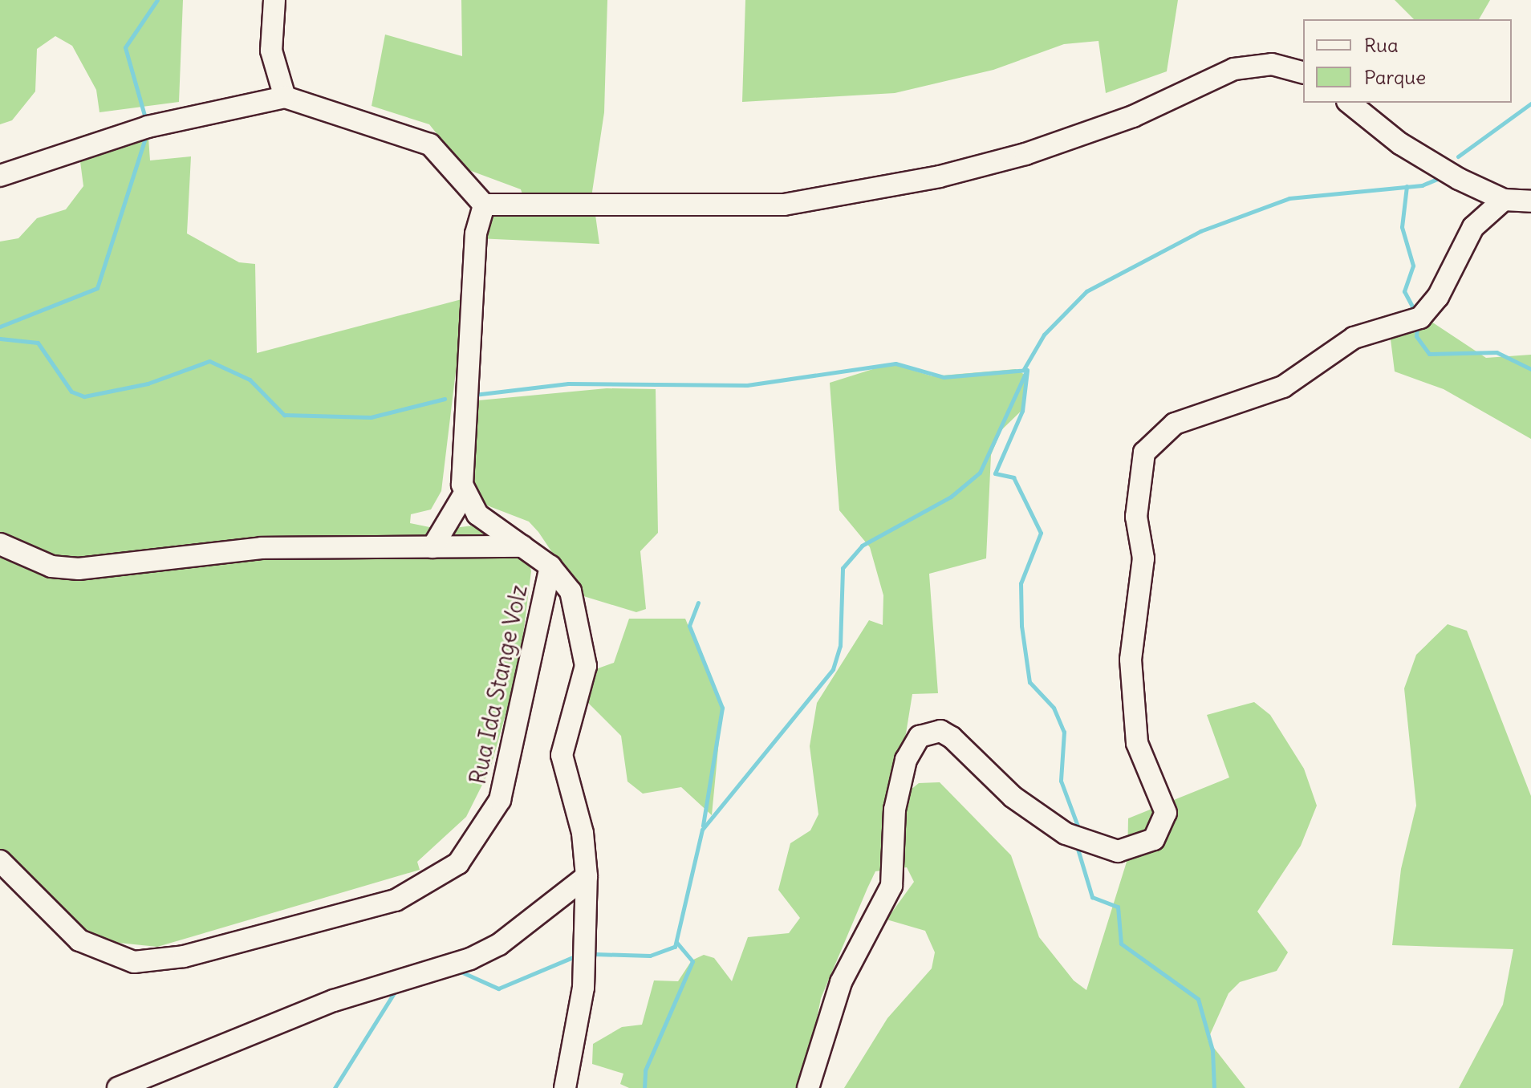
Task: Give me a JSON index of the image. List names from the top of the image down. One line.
{"streets":{"street":["Rua Ida Stange Volz"]},"legend":["Rua","Parque"]}
